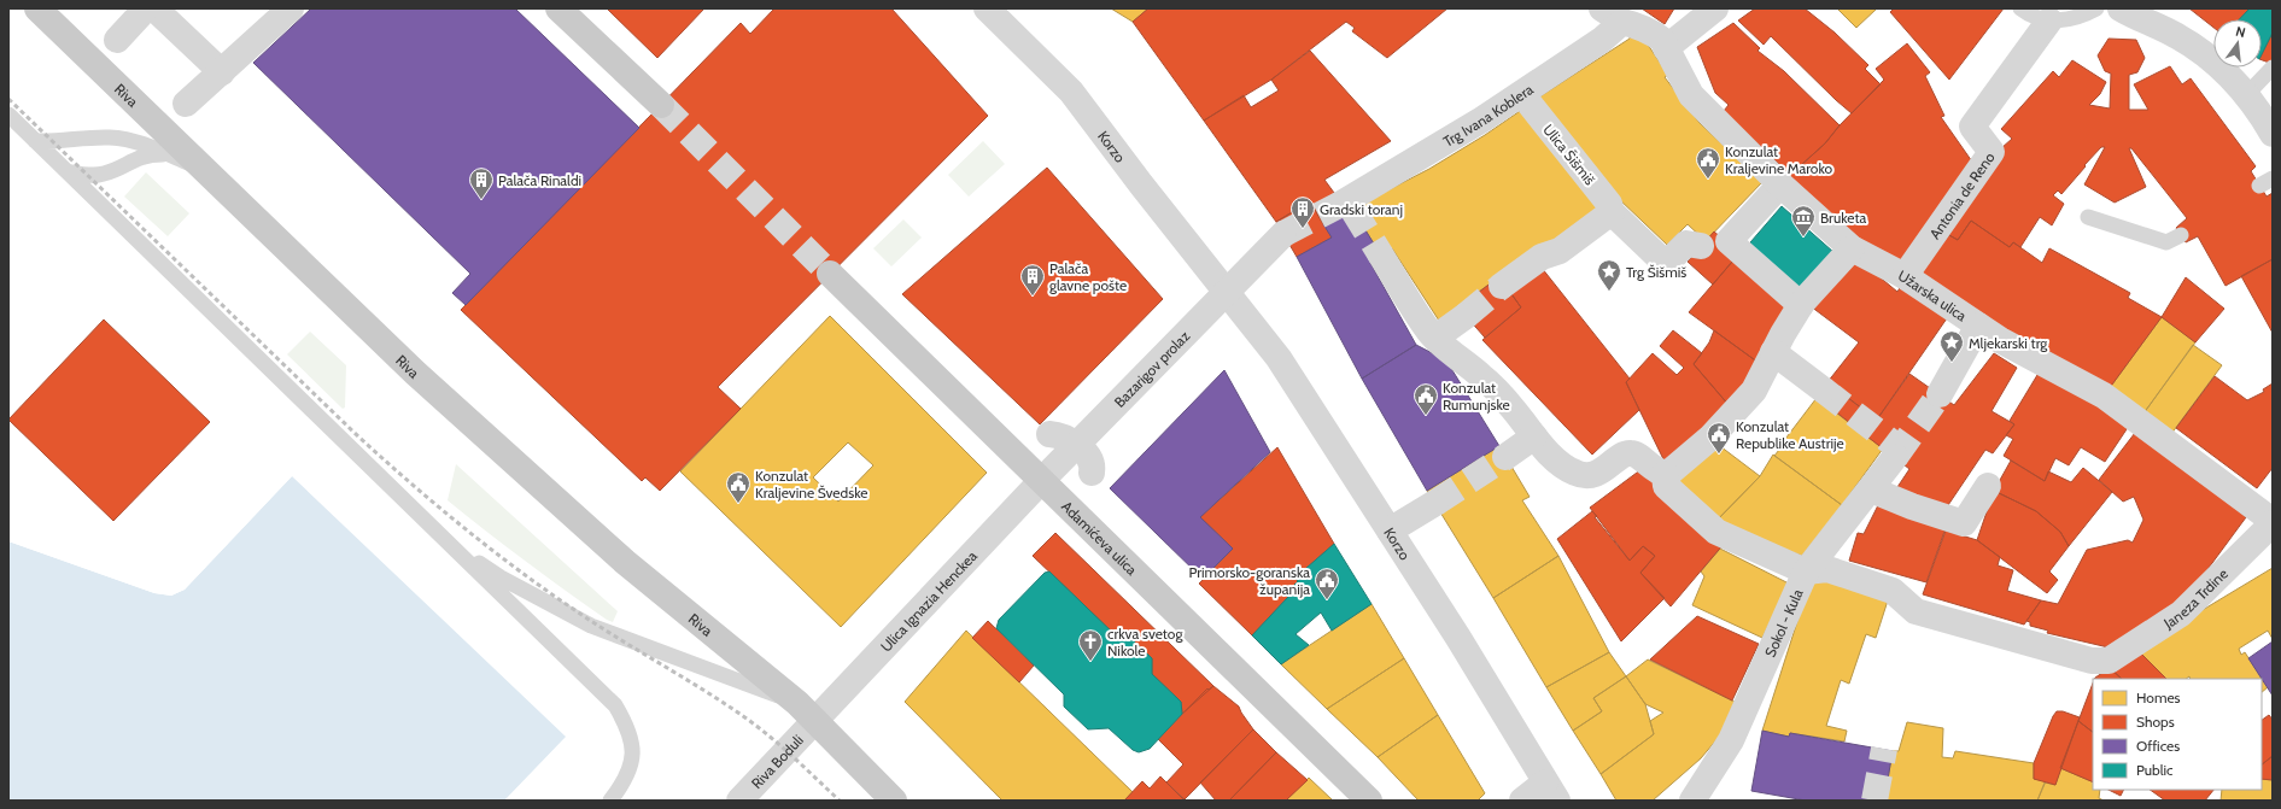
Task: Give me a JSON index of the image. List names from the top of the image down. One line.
{"streets":{"main road":["Riva","Adamićeva ulica"],"street":["Trg Ivana Koblera","Korzo","Ulica Šišmiš","Antonia de Reno","Užarska ulica","Bazarigov prolaz","Janeza Trdine","Ulica Ignazia Henckea","Sokol - Kula","Riva Boduli"]},"crossings":[["Riva","Ulica Ignazia Henckea"],["Riva","Riva Boduli"],["Trg Ivana Koblera","Užarska ulica"],["Korzo","Bazarigov prolaz"],["Antonia de Reno","Užarska ulica"],["Užarska ulica","Janeza Trdine"],["Bazarigov prolaz","Adamićeva ulica"],["Bazarigov prolaz","Ulica Ignazia Henckea"],["Adamićeva ulica","Ulica Ignazia Henckea"],["Janeza Trdine","Sokol - Kula"],["Ulica Ignazia Henckea","Riva Boduli"]],"places":{"public building":["Konzulat Kraljevine Maroko","Konzulat Rumunjske","Konzulat Republike Austrije","Konzulat Kraljevine Švedske","Primorsko-goranska županija"],"building":["Palača Rinaldi","Gradski toranj","Palača glavne pošte"],"museum":["Bruketa"],"place":["Trg Šišmiš","Mljekarski trg"],"church":["crkva svetog Nikole"]},"legend":["Homes","Shops","Offices","Public"],"north":"top"}
